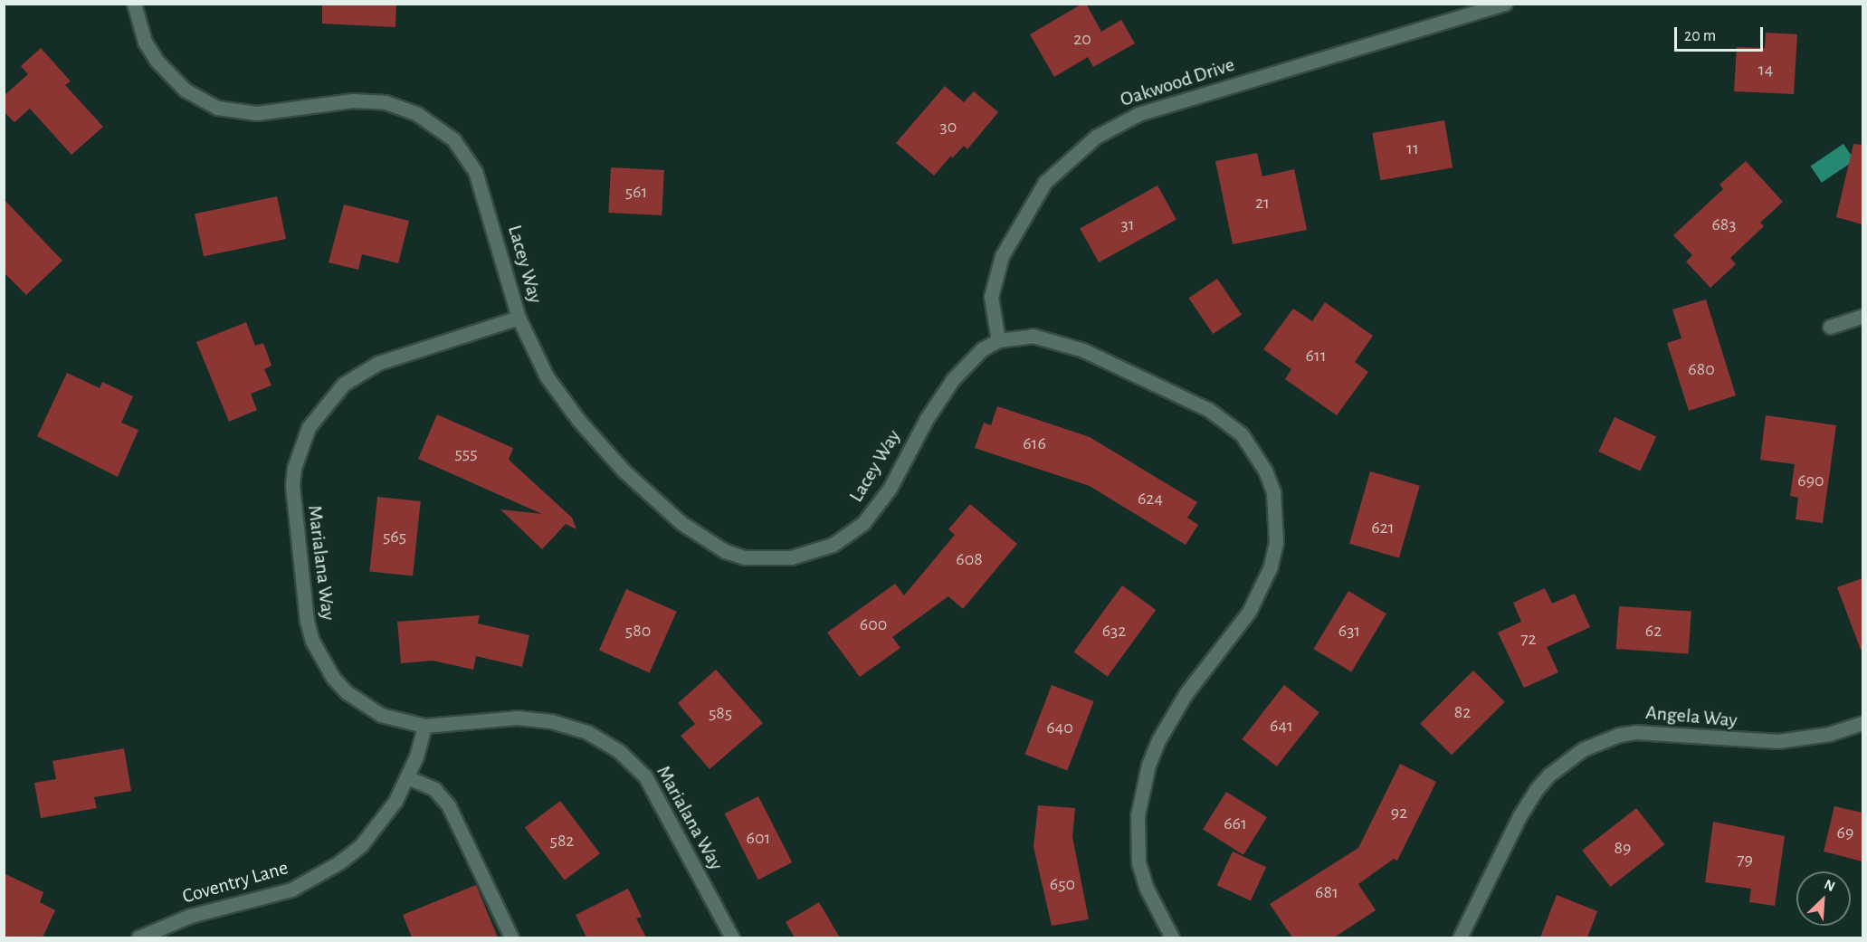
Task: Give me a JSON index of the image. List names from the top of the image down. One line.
{"streets":{"street":["Oakwood Drive","Lacey Way","Marialana Way","Angela Way","Coventry Lane"]},"crossings":[["Oakwood Drive","Lacey Way"],["Lacey Way","Marialana Way"],["Marialana Way","Coventry Lane"]],"house_numbers":["20","14","30","11","561","21","31","683","611","680","616","555","690","624","621","565","608","600","580","632","631","62","72","82","585","641","640","92","661","69","601","582","89","79","650","681"],"scale_bar":"20 m","north":"top right"}
